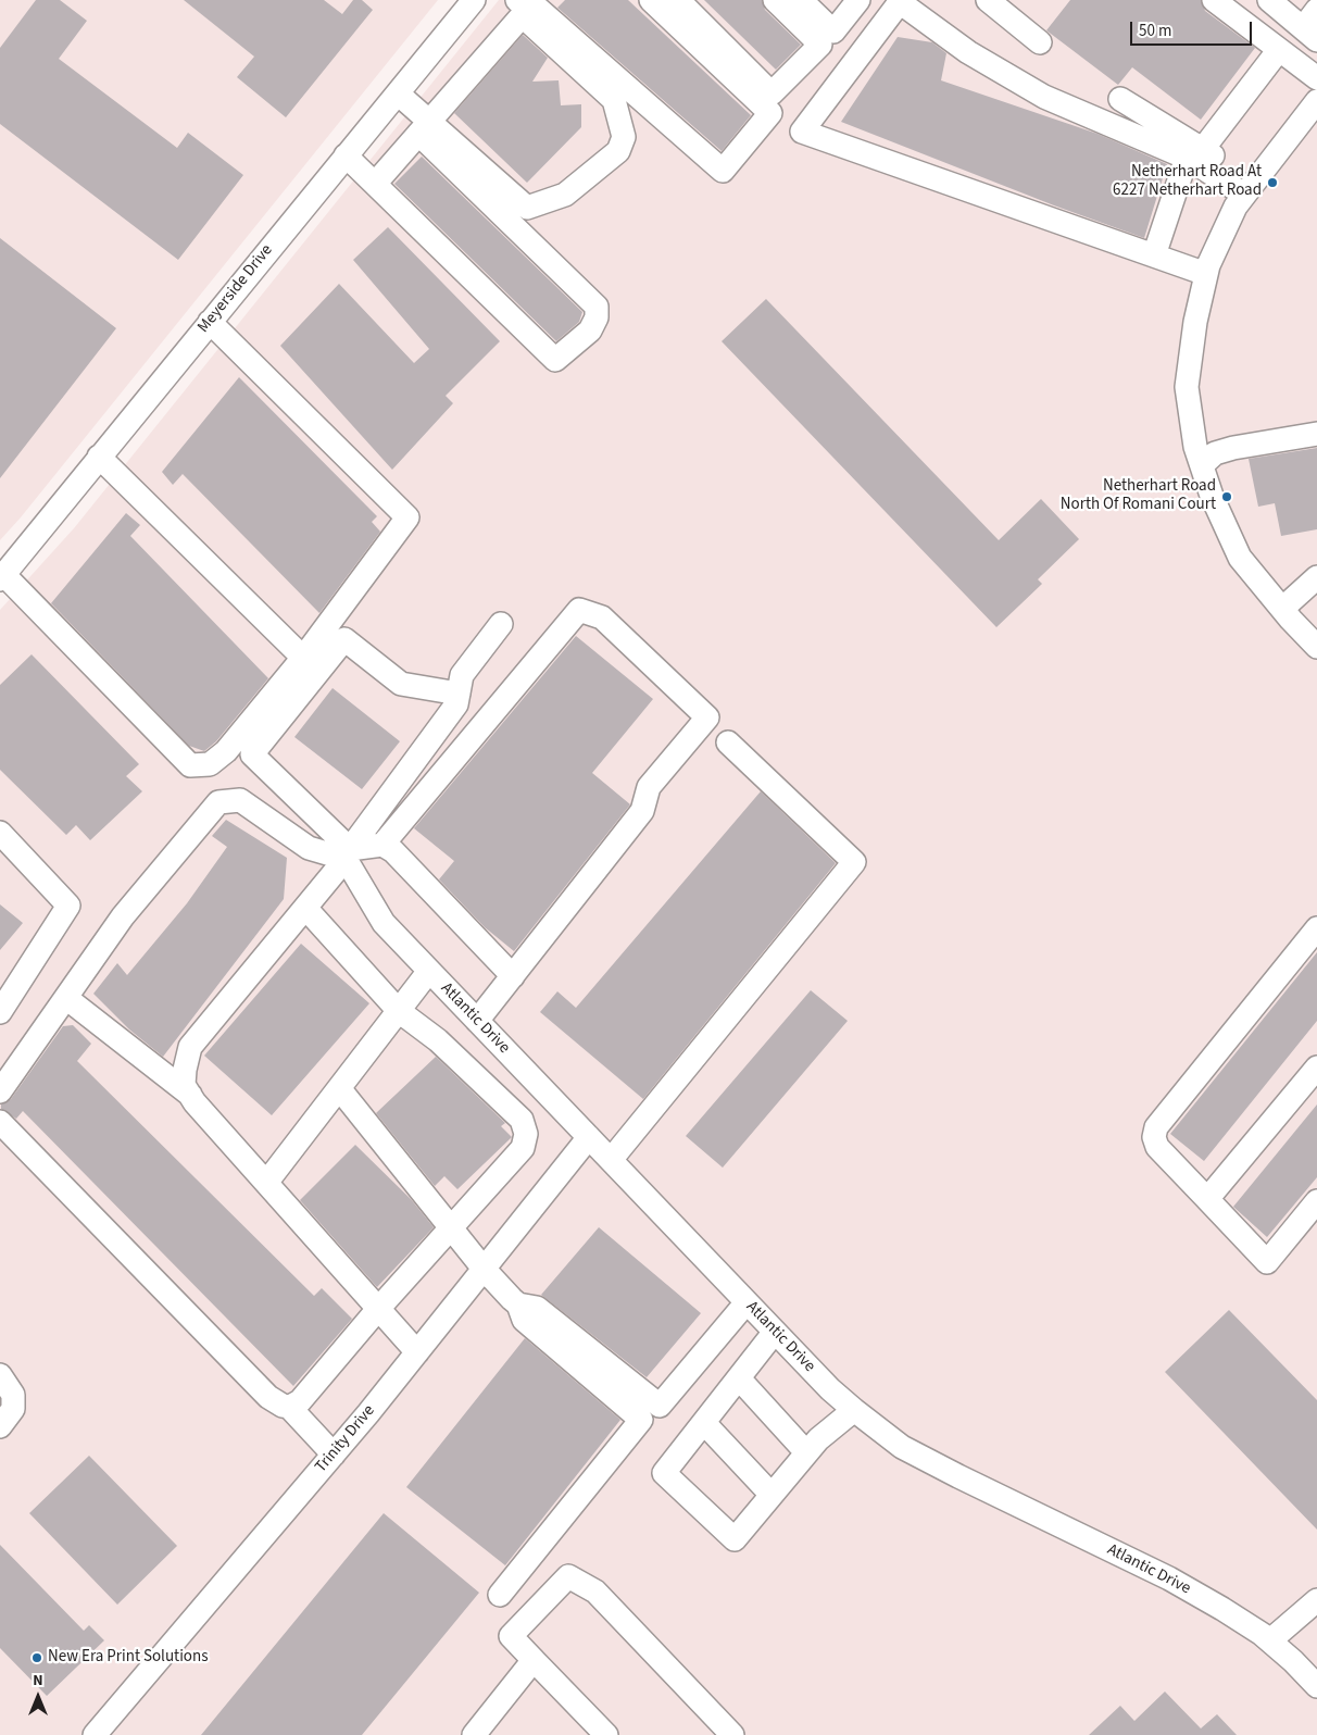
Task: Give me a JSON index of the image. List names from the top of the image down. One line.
{"streets":{"street":["Meyerside Drive","Atlantic Drive","Trinity Drive"]},"crossings":[["Atlantic Drive","Trinity Drive"]],"places":["Netherhart Road At 6227 Netherhart Road","Netherhart Road North Of Romani Court","New Era Print Solutions"],"scale_bar":"50 m","north":"top"}
